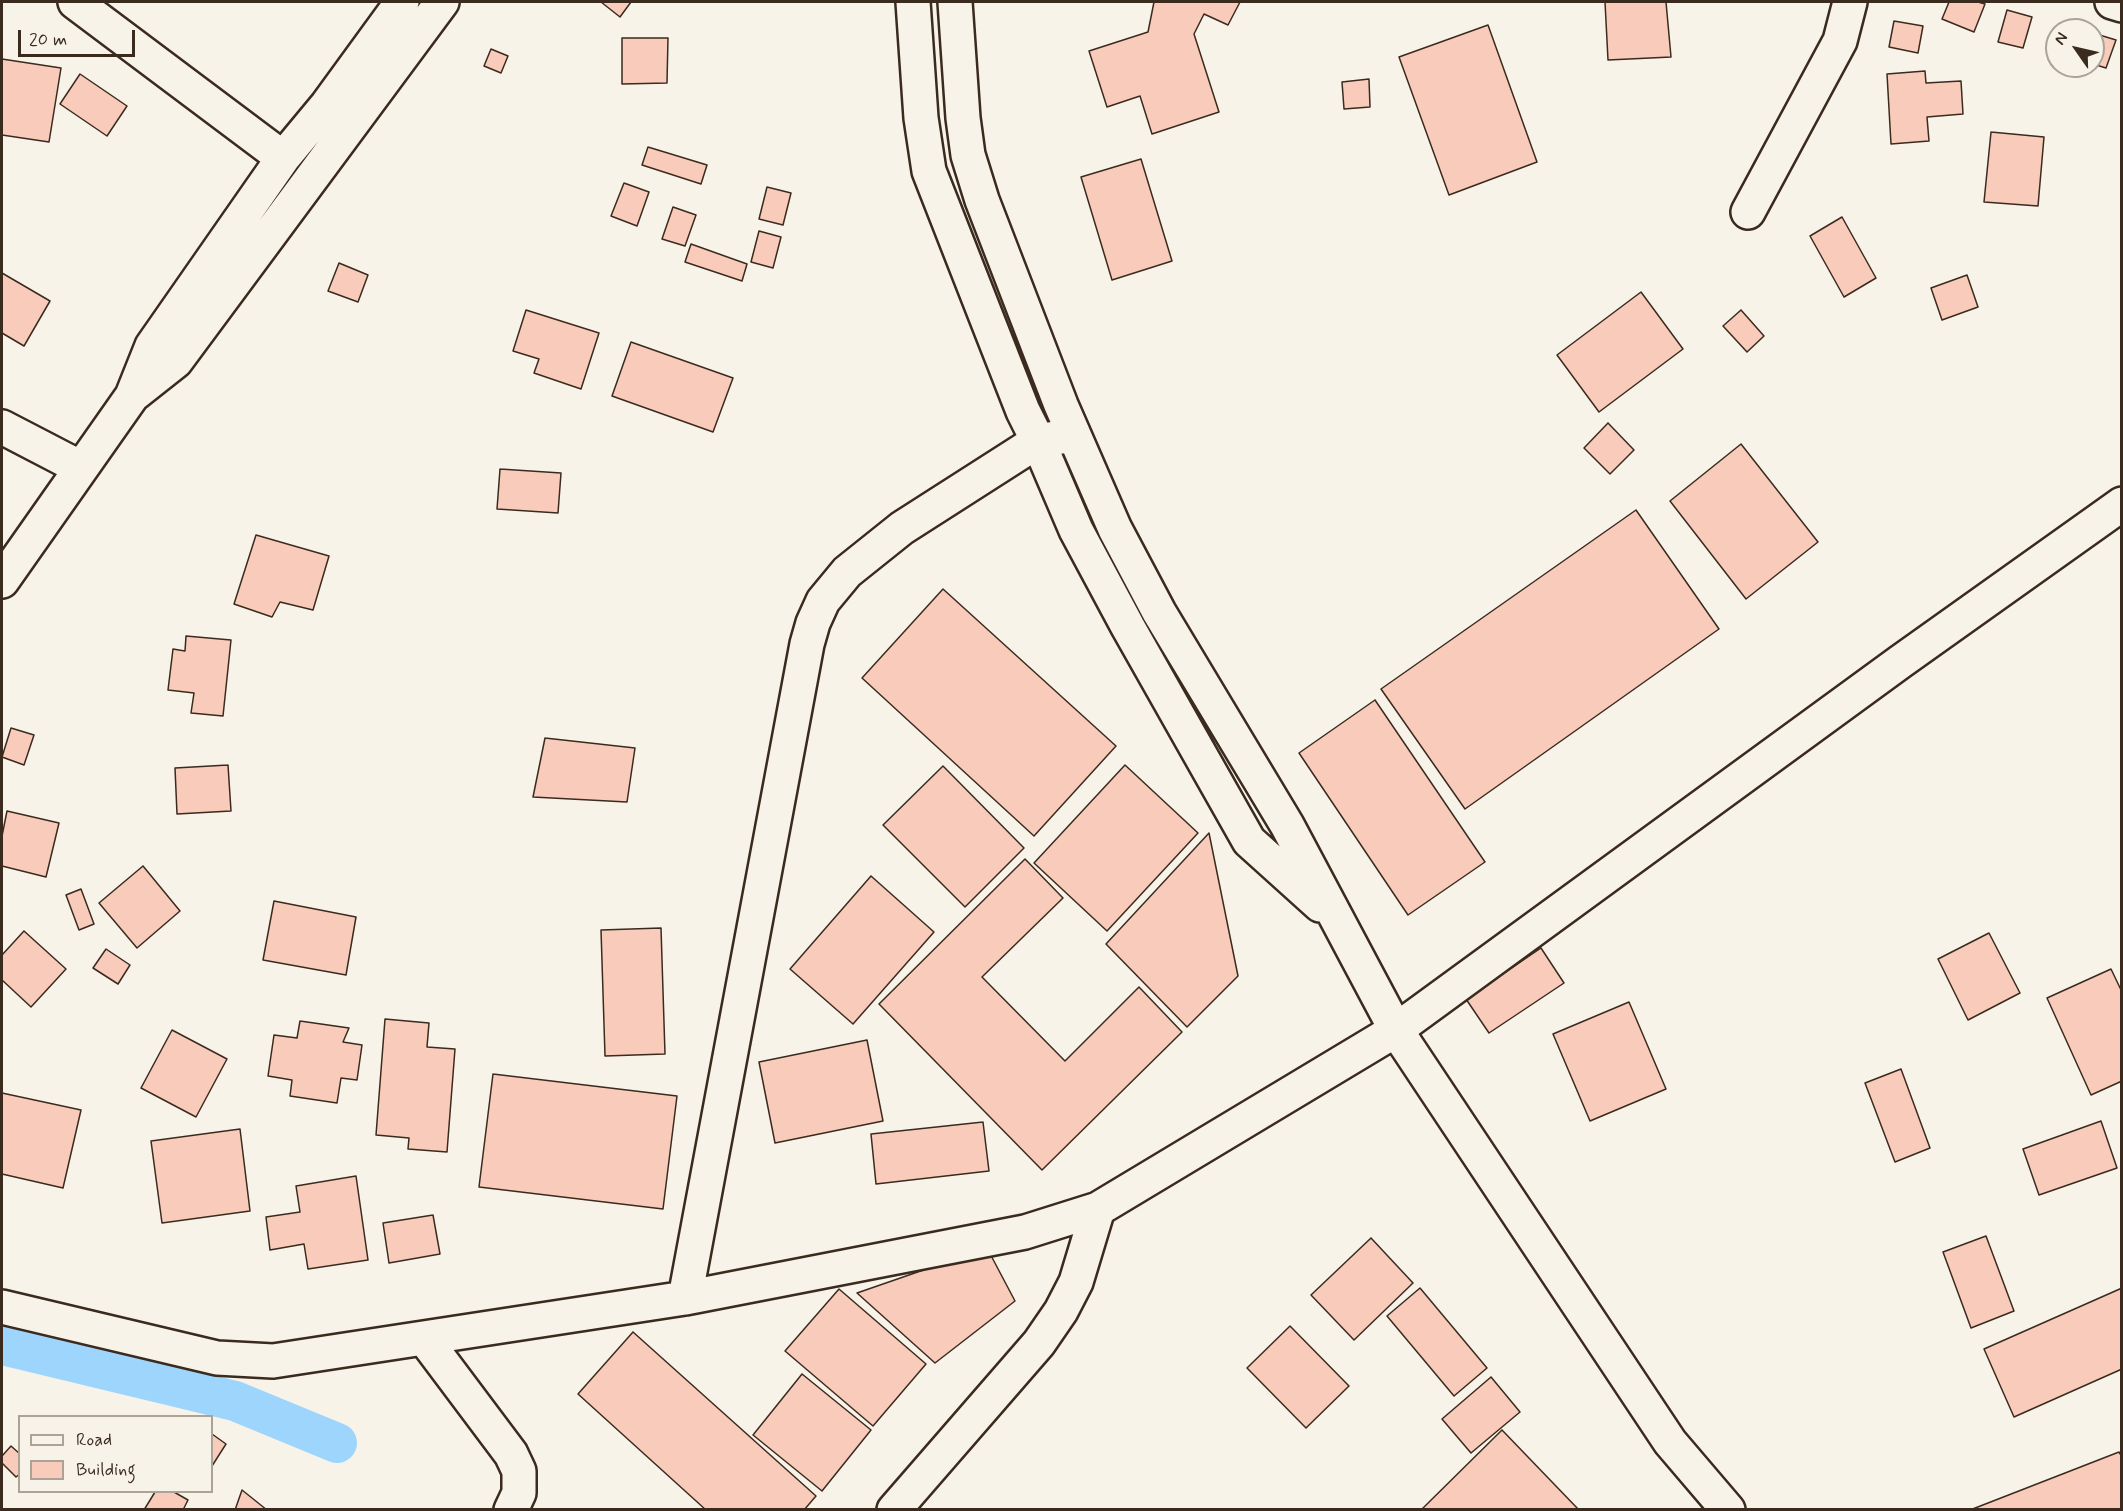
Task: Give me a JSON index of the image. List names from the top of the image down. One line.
{"legend":["Road","Building"],"scale_bar":"20 m","north":"top left"}
